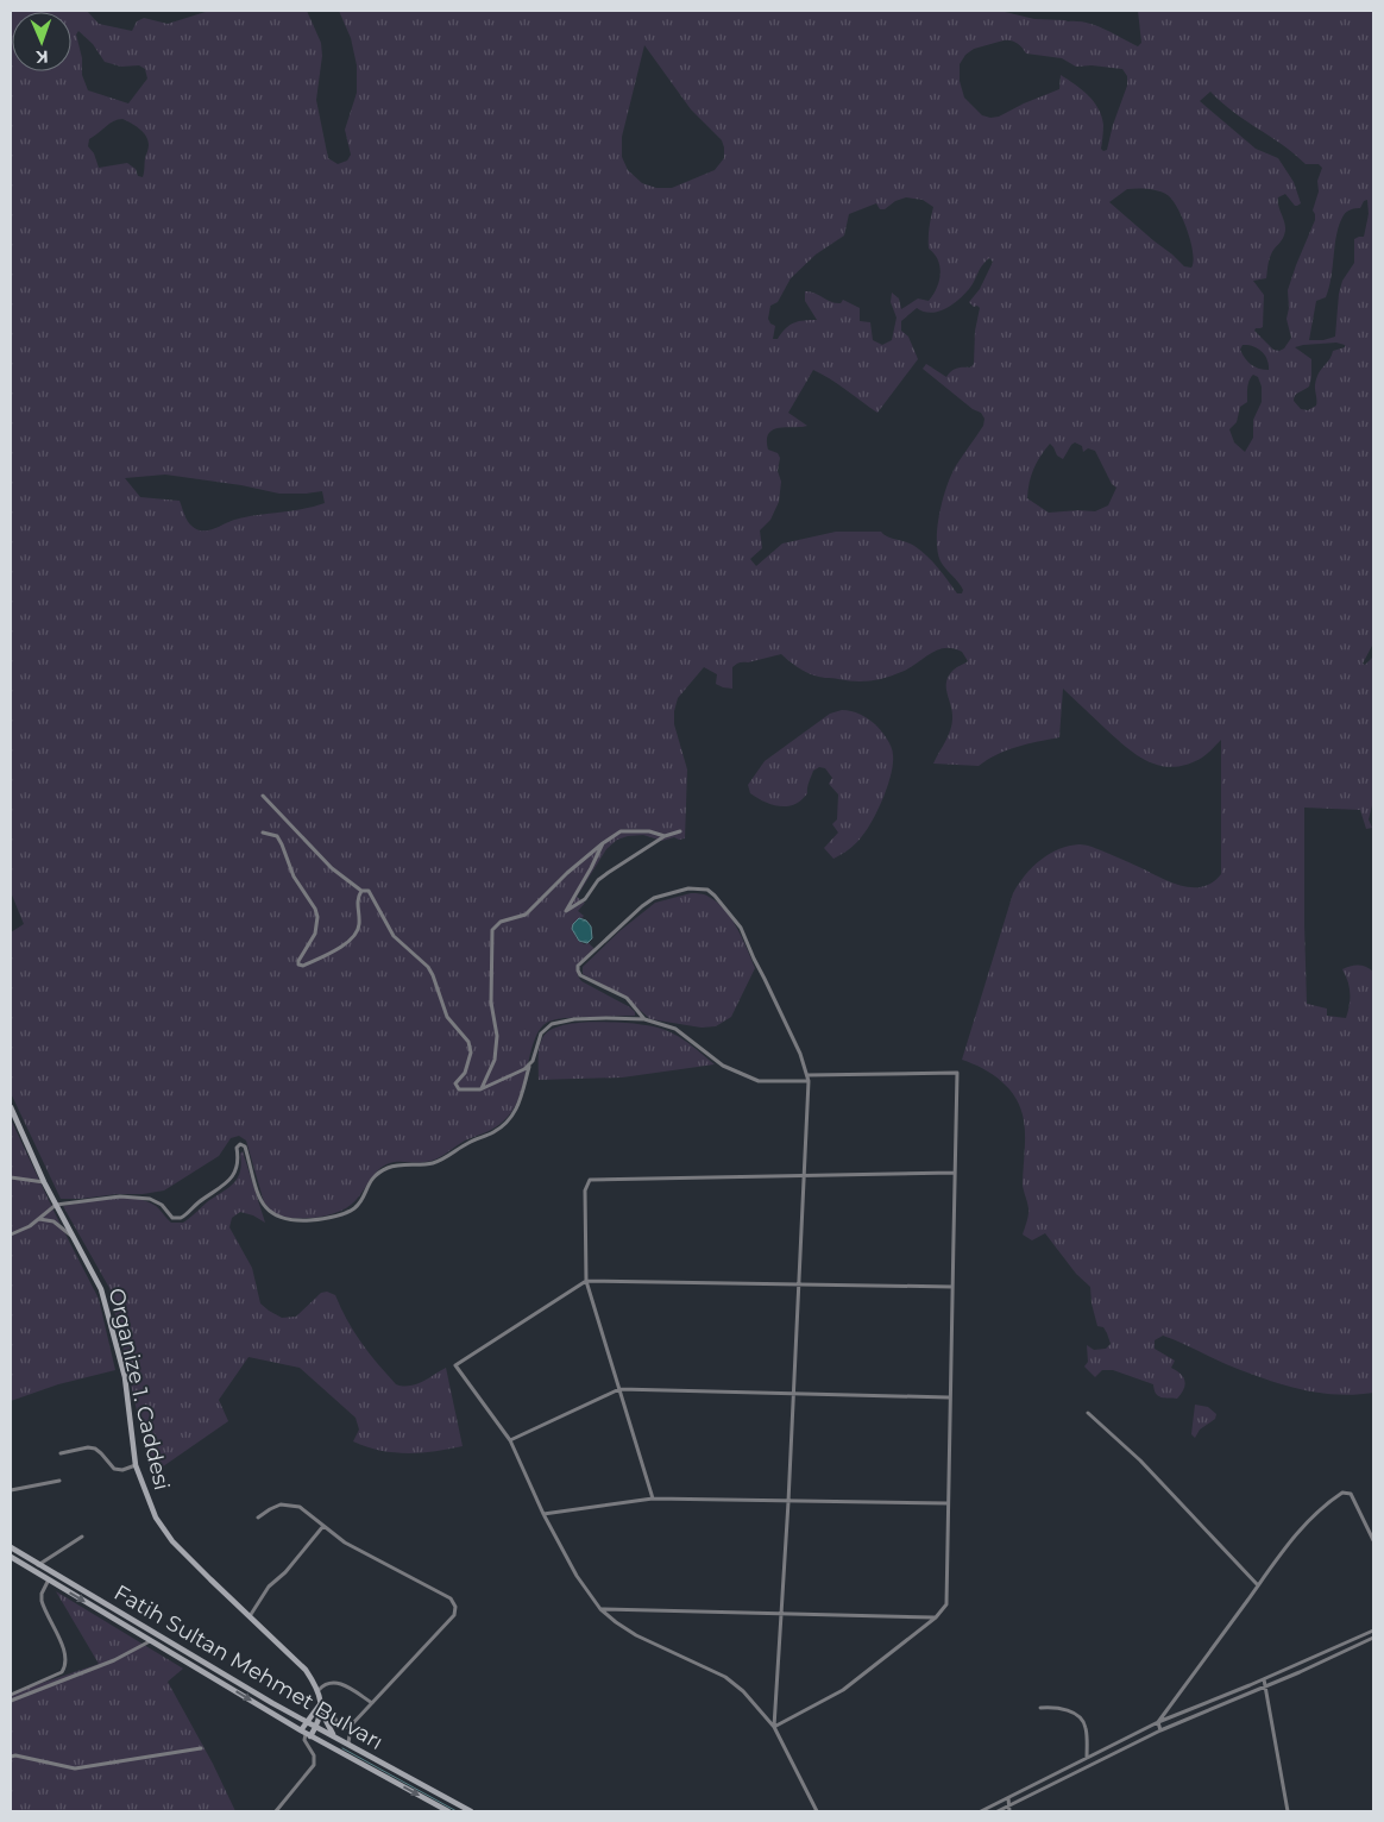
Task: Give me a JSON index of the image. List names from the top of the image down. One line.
{"streets":{"main road":["Organize 1. Caddesi","Fatih Sultan Mehmet Bulvarı"]},"north":"bottom"}
